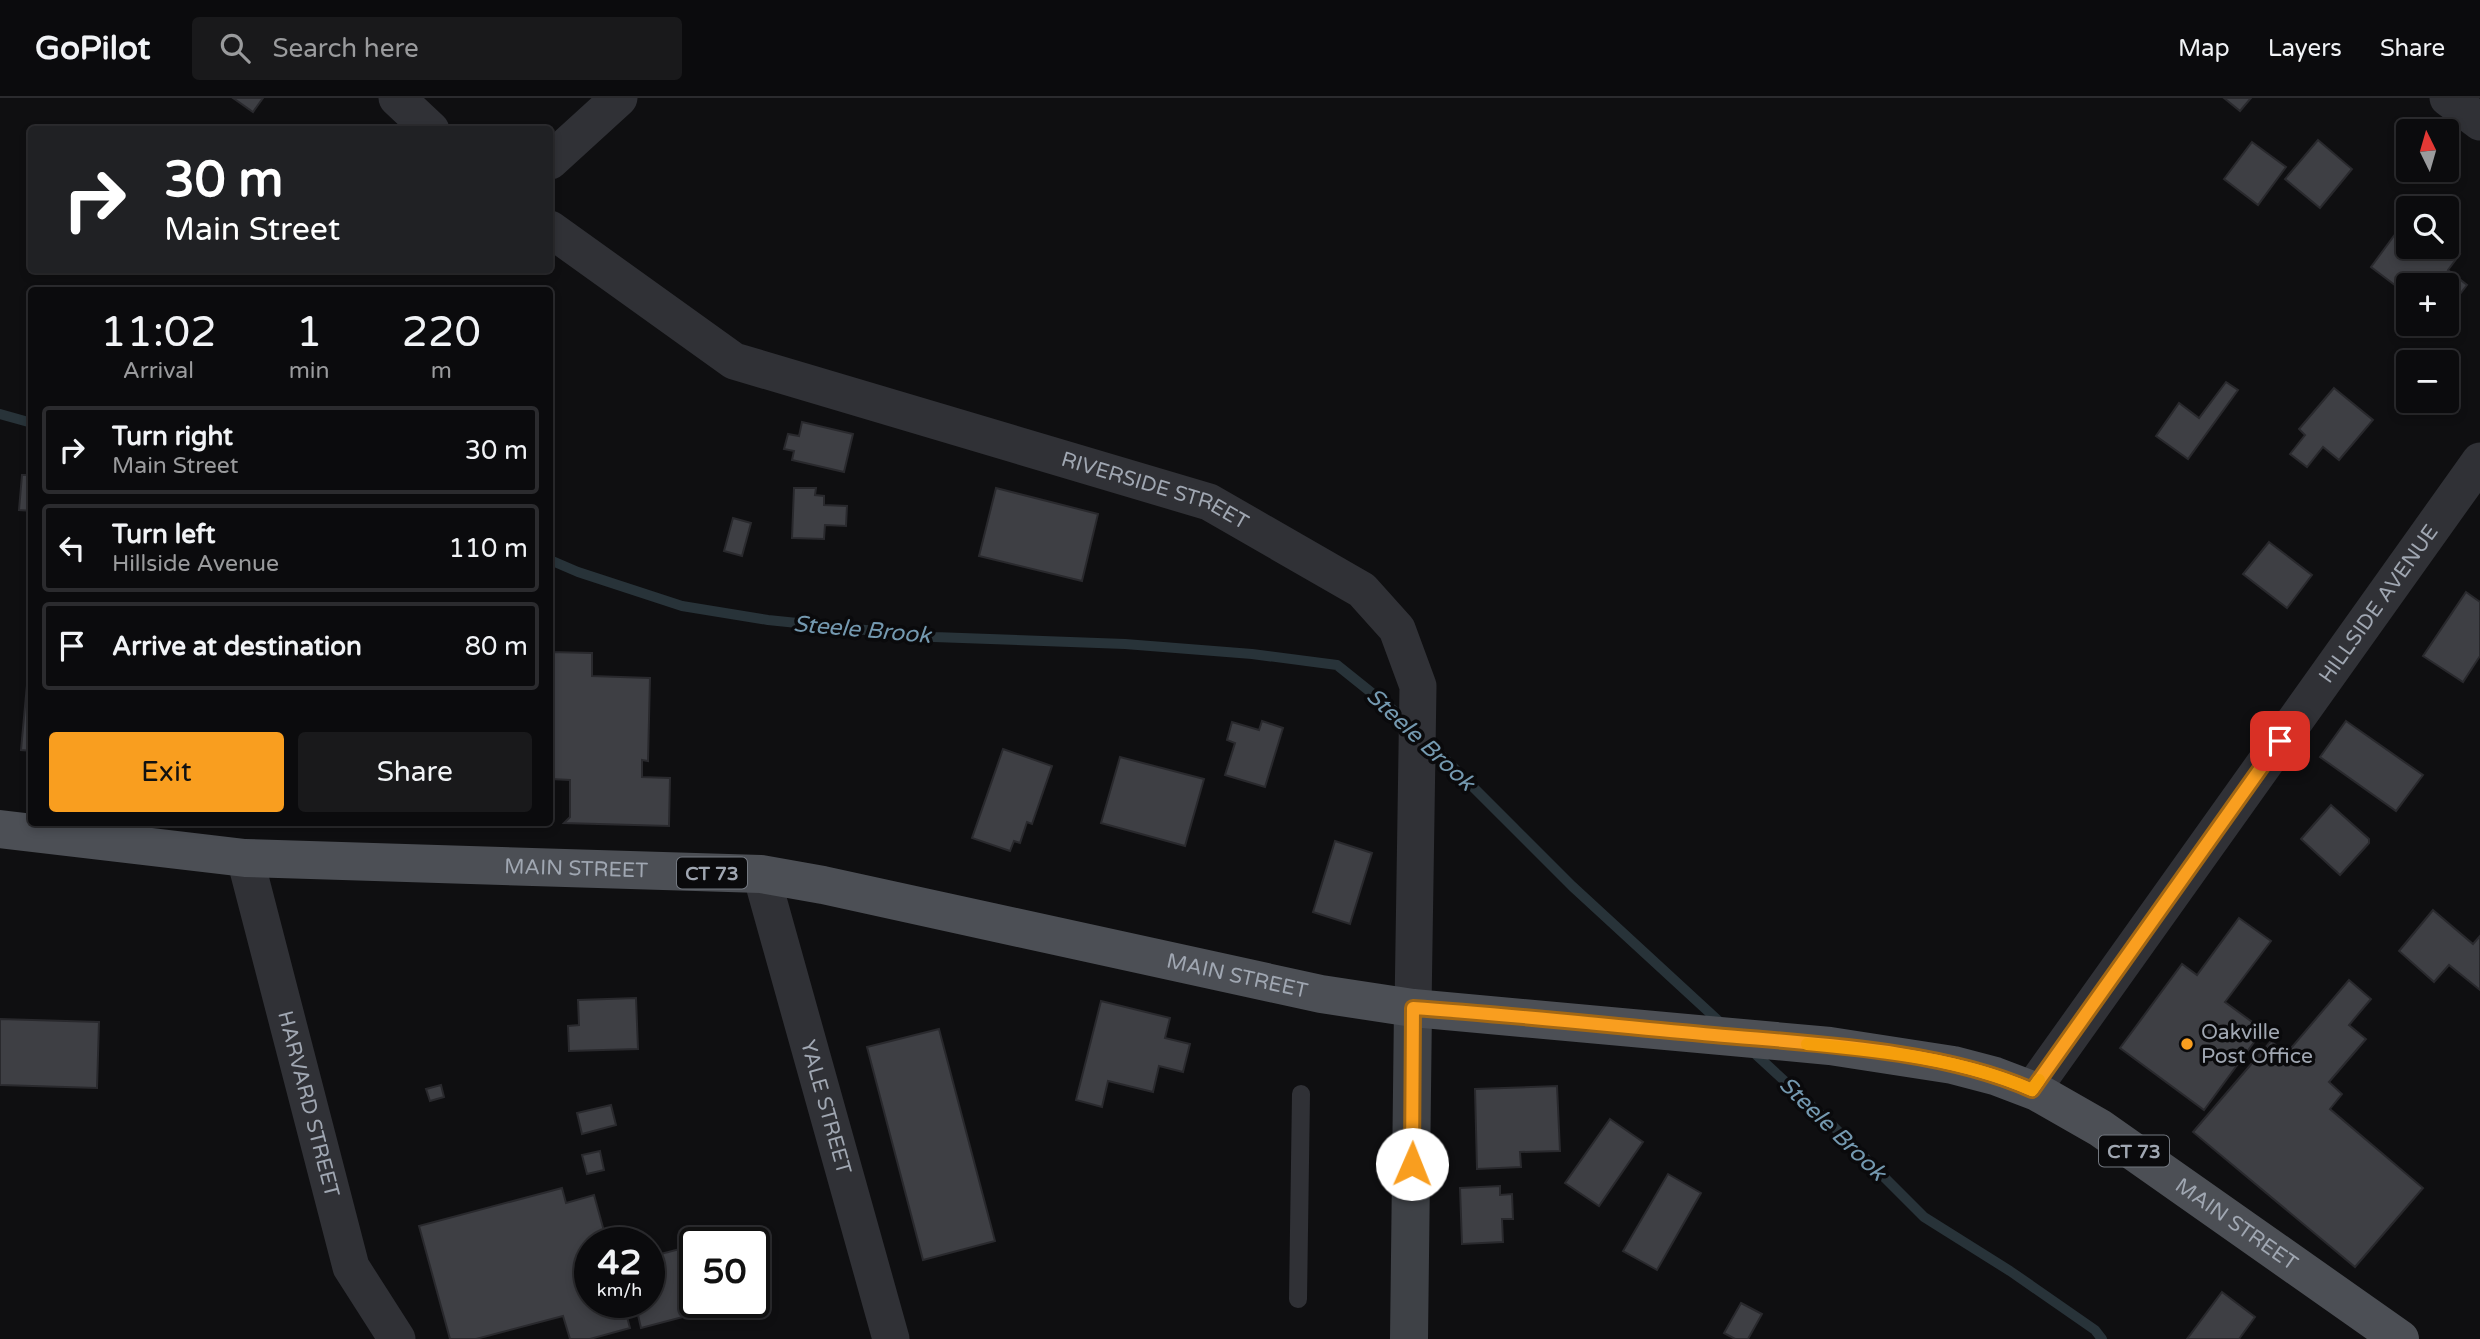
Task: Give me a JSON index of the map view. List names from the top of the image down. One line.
{"streets":{"main road":["MAIN STREET","CT 73"],"street":["RIVERSIDE STREET","HILLSIDE AVENUE","HARVARD STREET","YALE STREET"]},"crossings":[["RIVERSIDE STREET","MAIN STREET"],["HILLSIDE AVENUE","MAIN STREET"],["MAIN STREET","HARVARD STREET"],["MAIN STREET","YALE STREET"]],"water":["Steele Brook"],"places":["Oakville Post Office"],"north":"top","page":{"header":"GoPilot","search":"Search here","nav":["Map","Layers","Share"],"map_buttons":["+","−"],"turn":["30 m","Main Street"],"eta":["11:02","Arrival","1","min","220","m"],"list":[{"name":"Turn right","note":"Main Street","value":"30 m"},{"name":"Turn left","note":"Hillside Avenue","value":"110 m"},{"name":"Arrive at destination","value":"80 m"}],"buttons":["Exit","Share"],"speed":"42 km/h","limit":"50"}}
